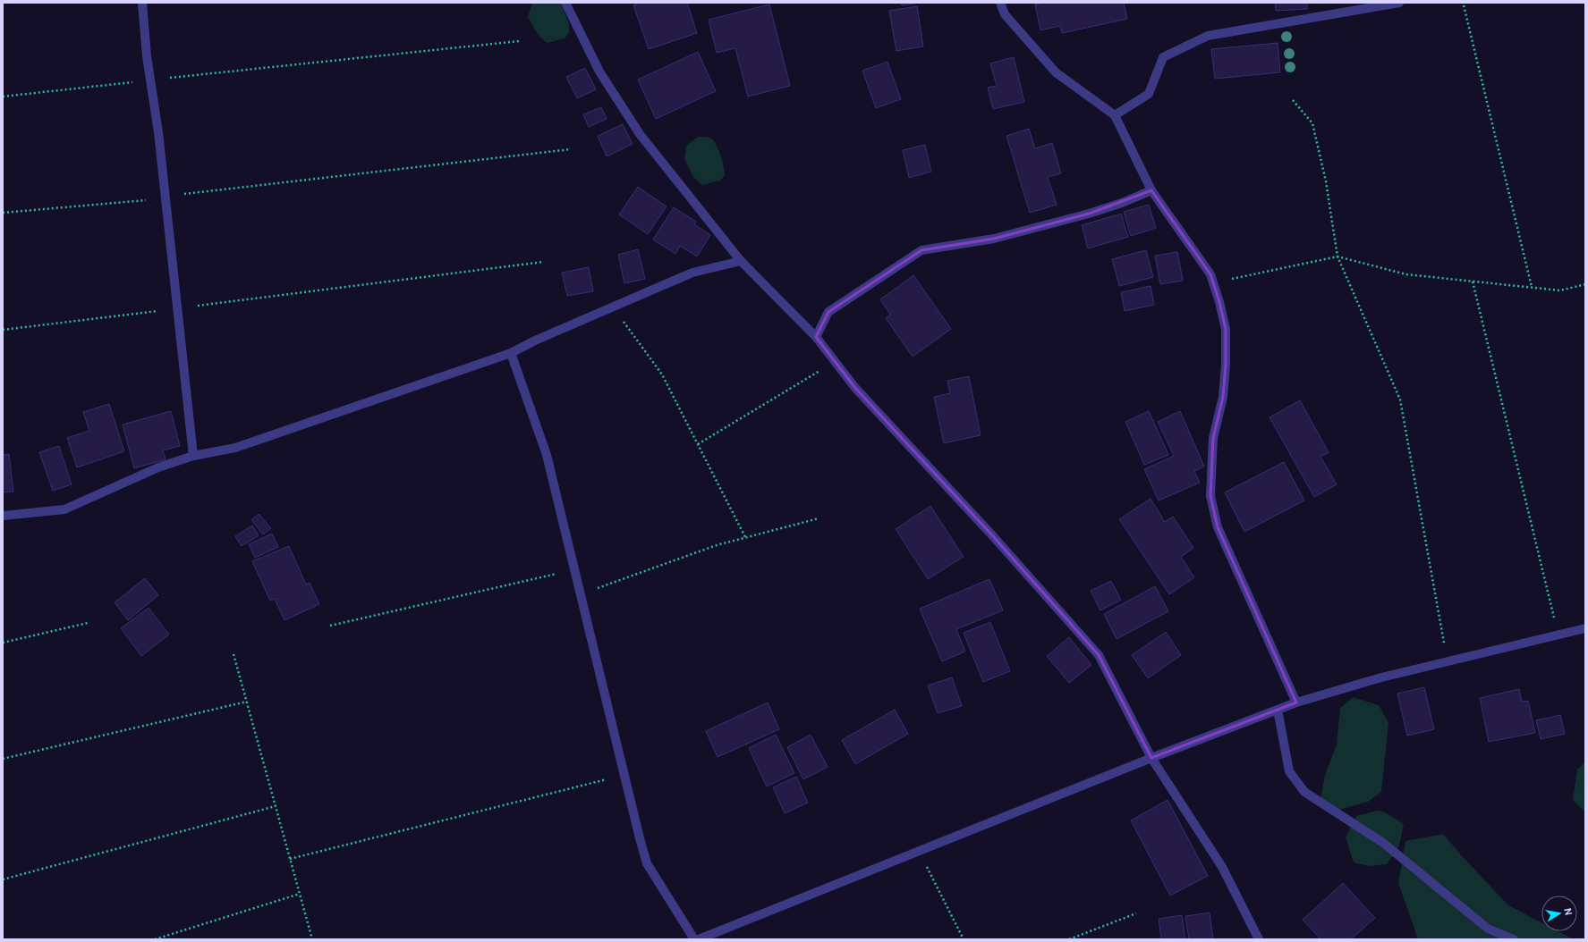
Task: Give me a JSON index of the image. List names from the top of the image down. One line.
{"north":"right"}
